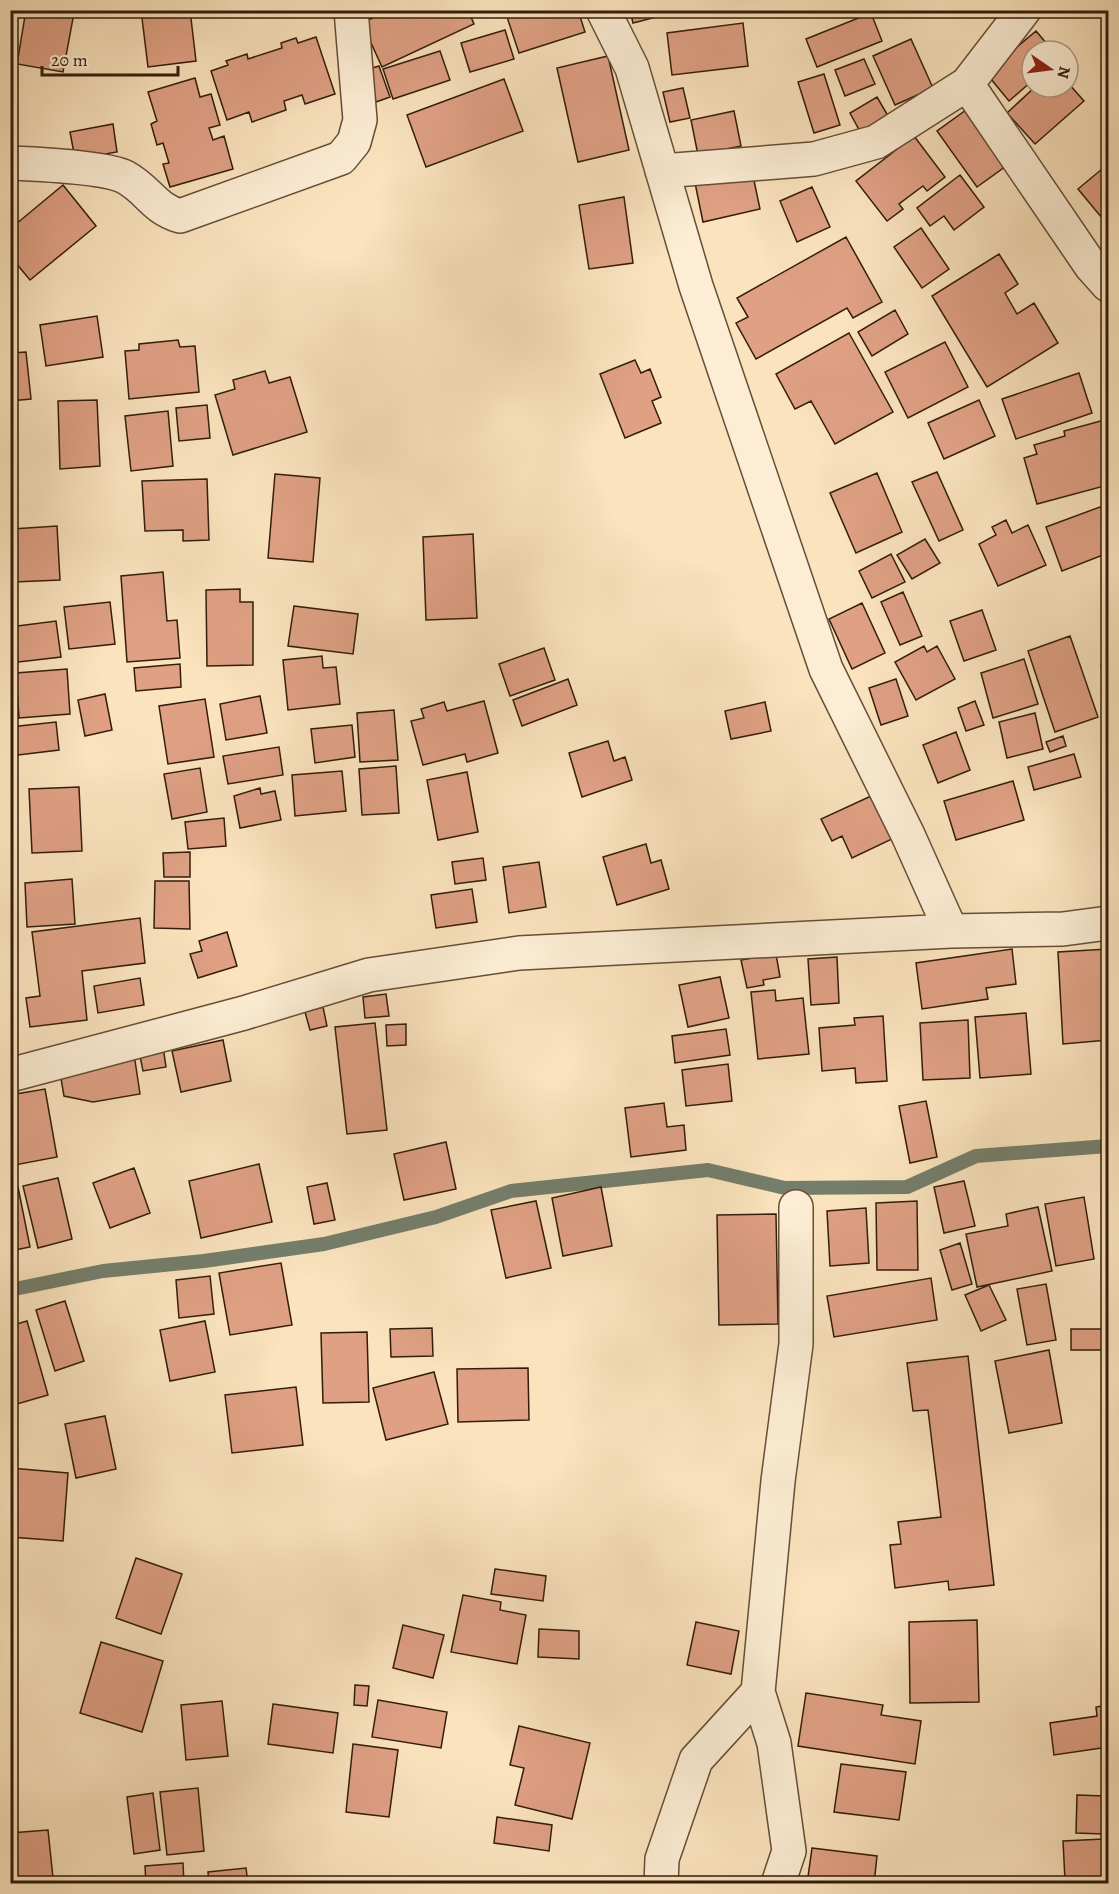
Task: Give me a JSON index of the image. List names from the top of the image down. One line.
{"scale_bar":"20 m","north":"right"}
